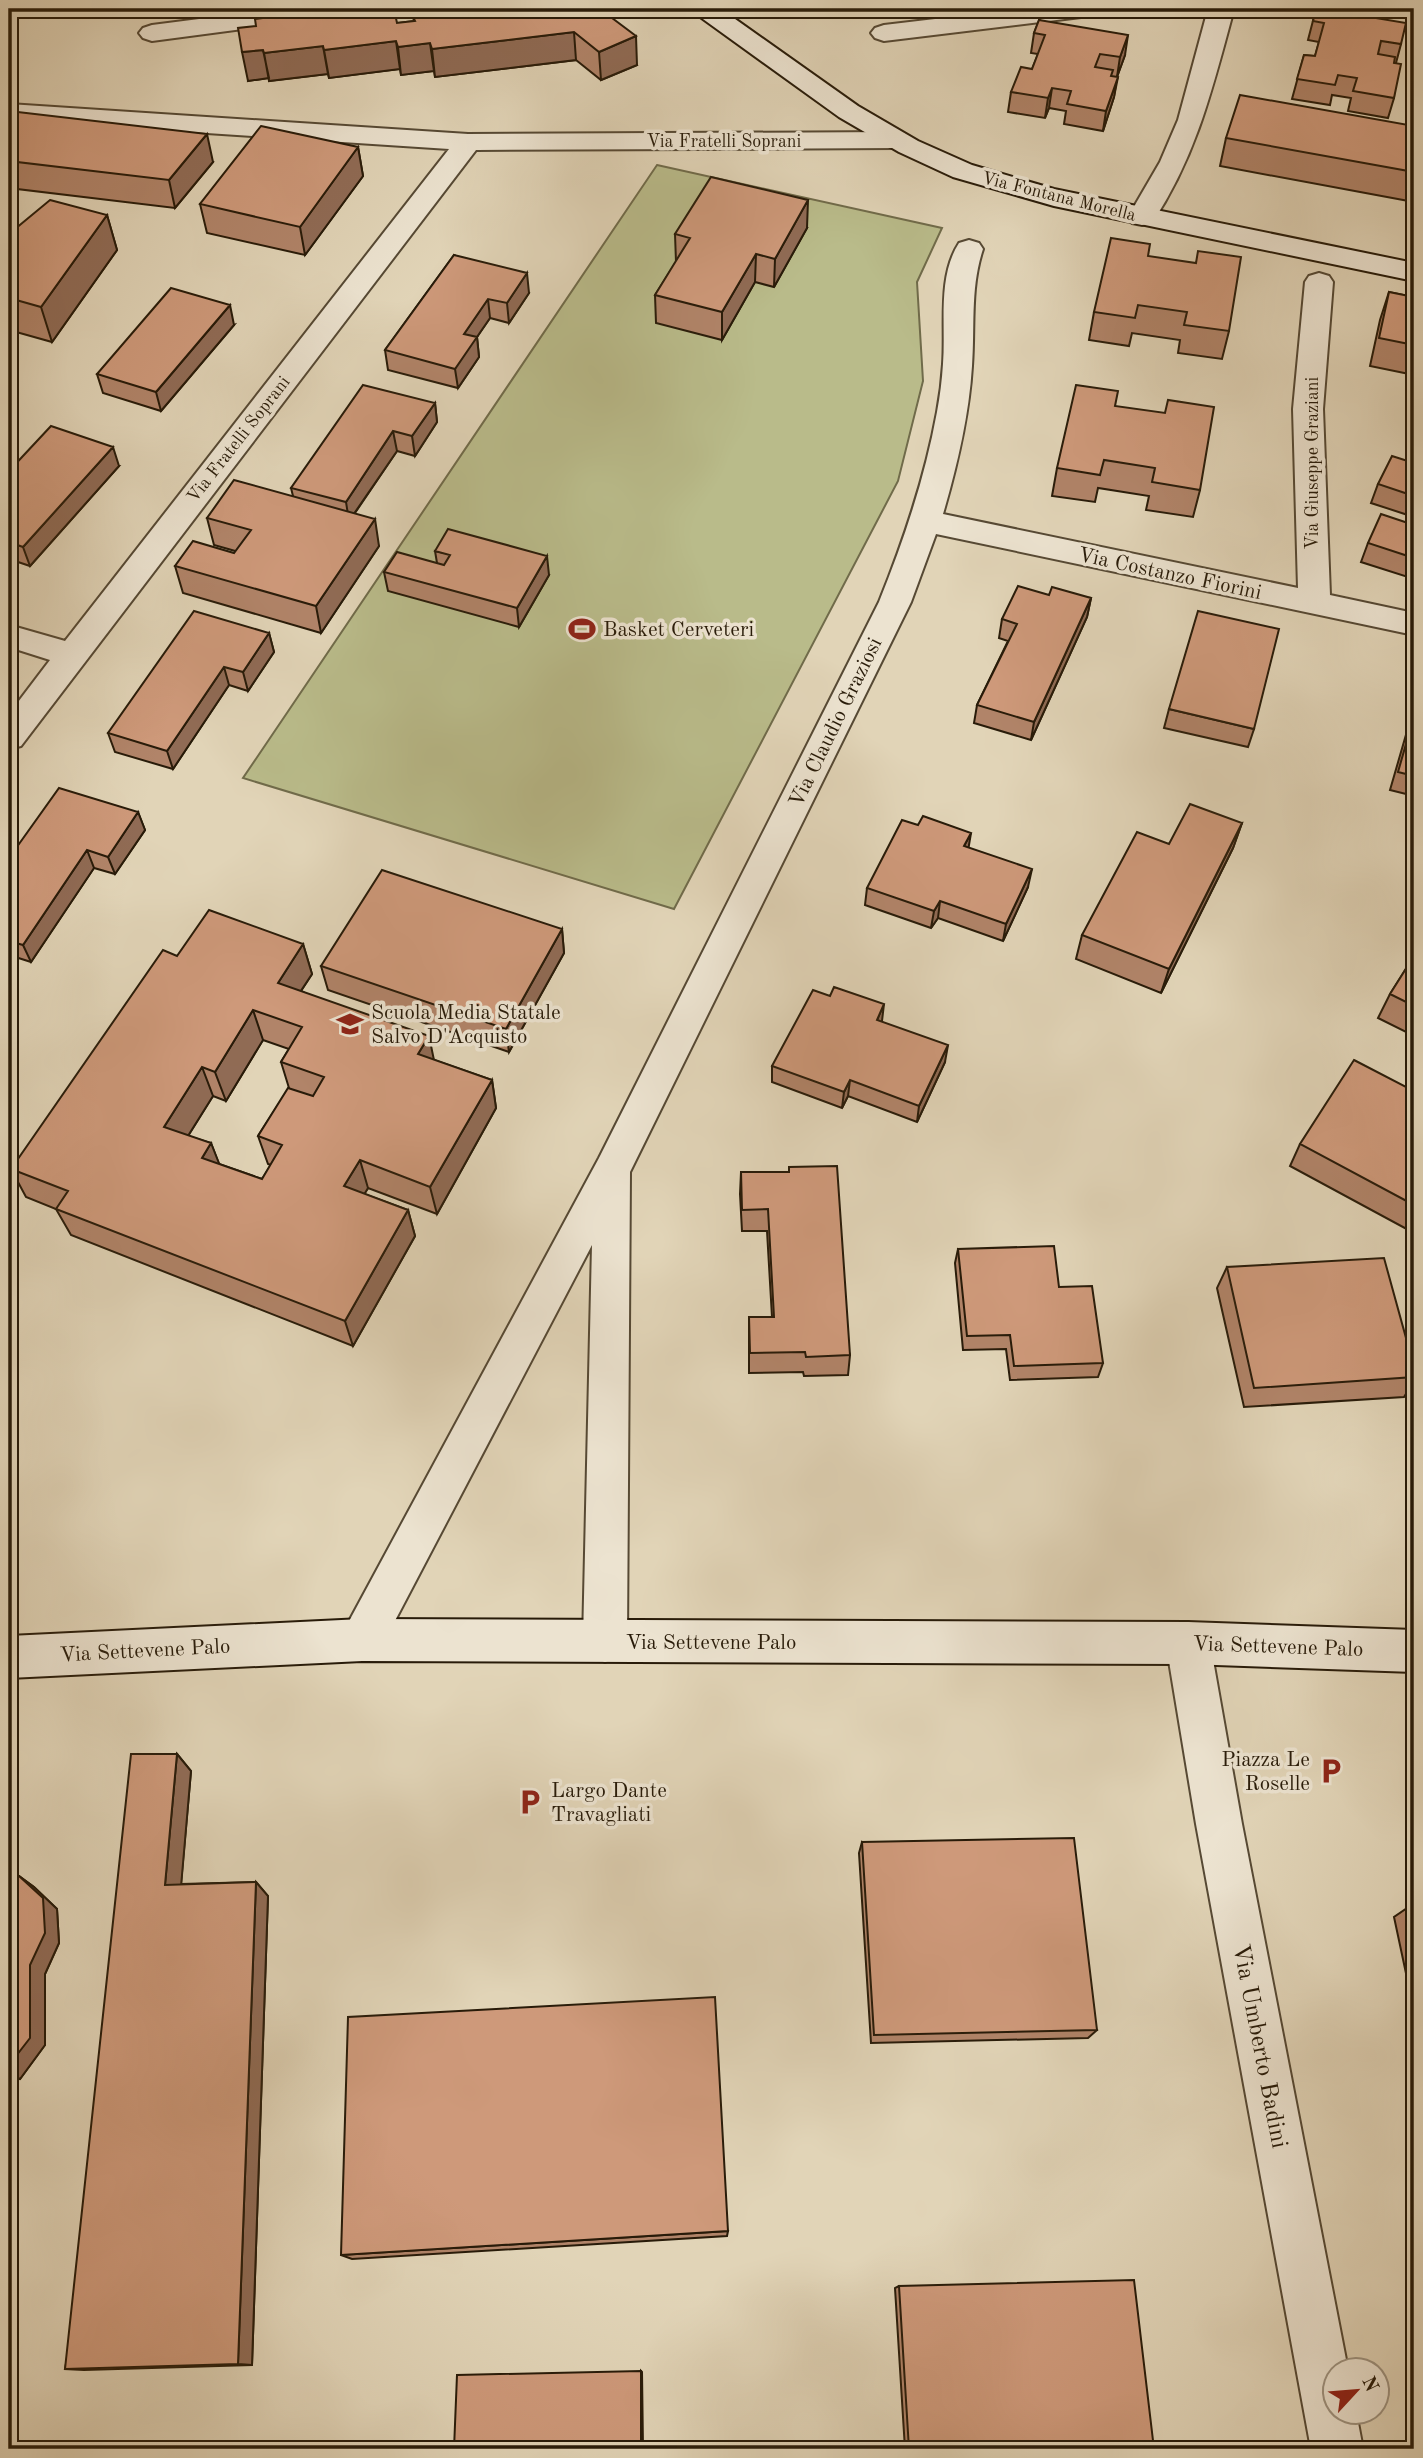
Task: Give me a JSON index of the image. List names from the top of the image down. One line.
{"streets":{"street":["Via Fratelli Soprani","Via Fontana Morella","Via Giuseppe Graziani","Via Costanzo Fiorini","Via Claudio Graziosi","Via Settevene Palo","Via Umberto Badini"]},"crossings":[["Via Fratelli Soprani","Via Fontana Morella"],["Via Giuseppe Graziani","Via Costanzo Fiorini"],["Via Costanzo Fiorini","Via Claudio Graziosi"],["Via Claudio Graziosi","Via Settevene Palo"],["Via Settevene Palo","Via Umberto Badini"]],"places":{"sports":["Basket Cerveteri"],"school or university":["Scuola Media Statale Salvo D'Acquisto"],"parking":["Piazza Le Roselle","Largo Dante Travagliati"]},"north":"top right"}
